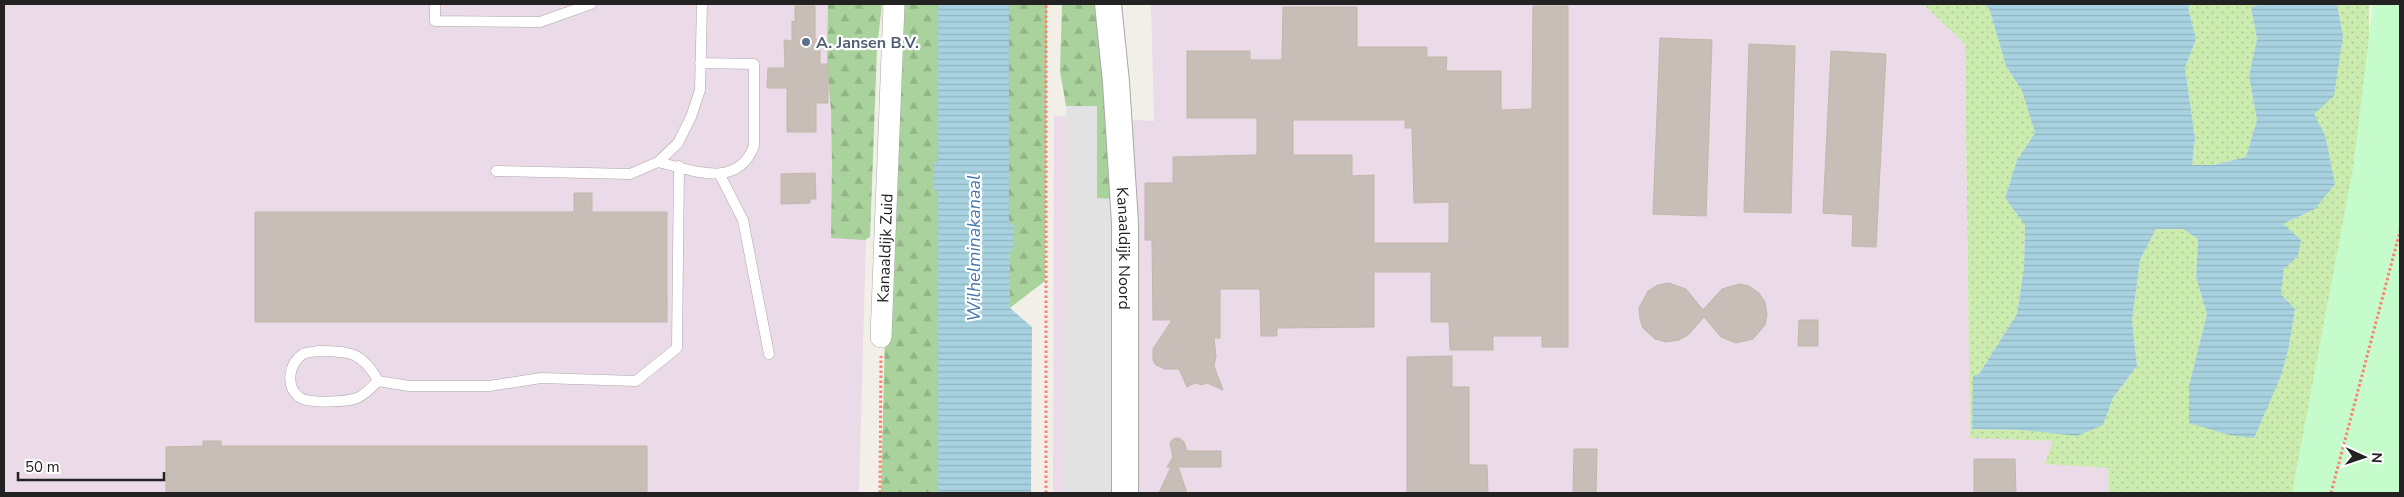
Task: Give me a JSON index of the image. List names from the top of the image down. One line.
{"streets":{"street":["Kanaaldijk Zuid","Kanaaldijk Noord"]},"water":["Wilhelminakanaal"],"places":["A. Jansen B.V."],"scale_bar":"50 m","north":"right"}
